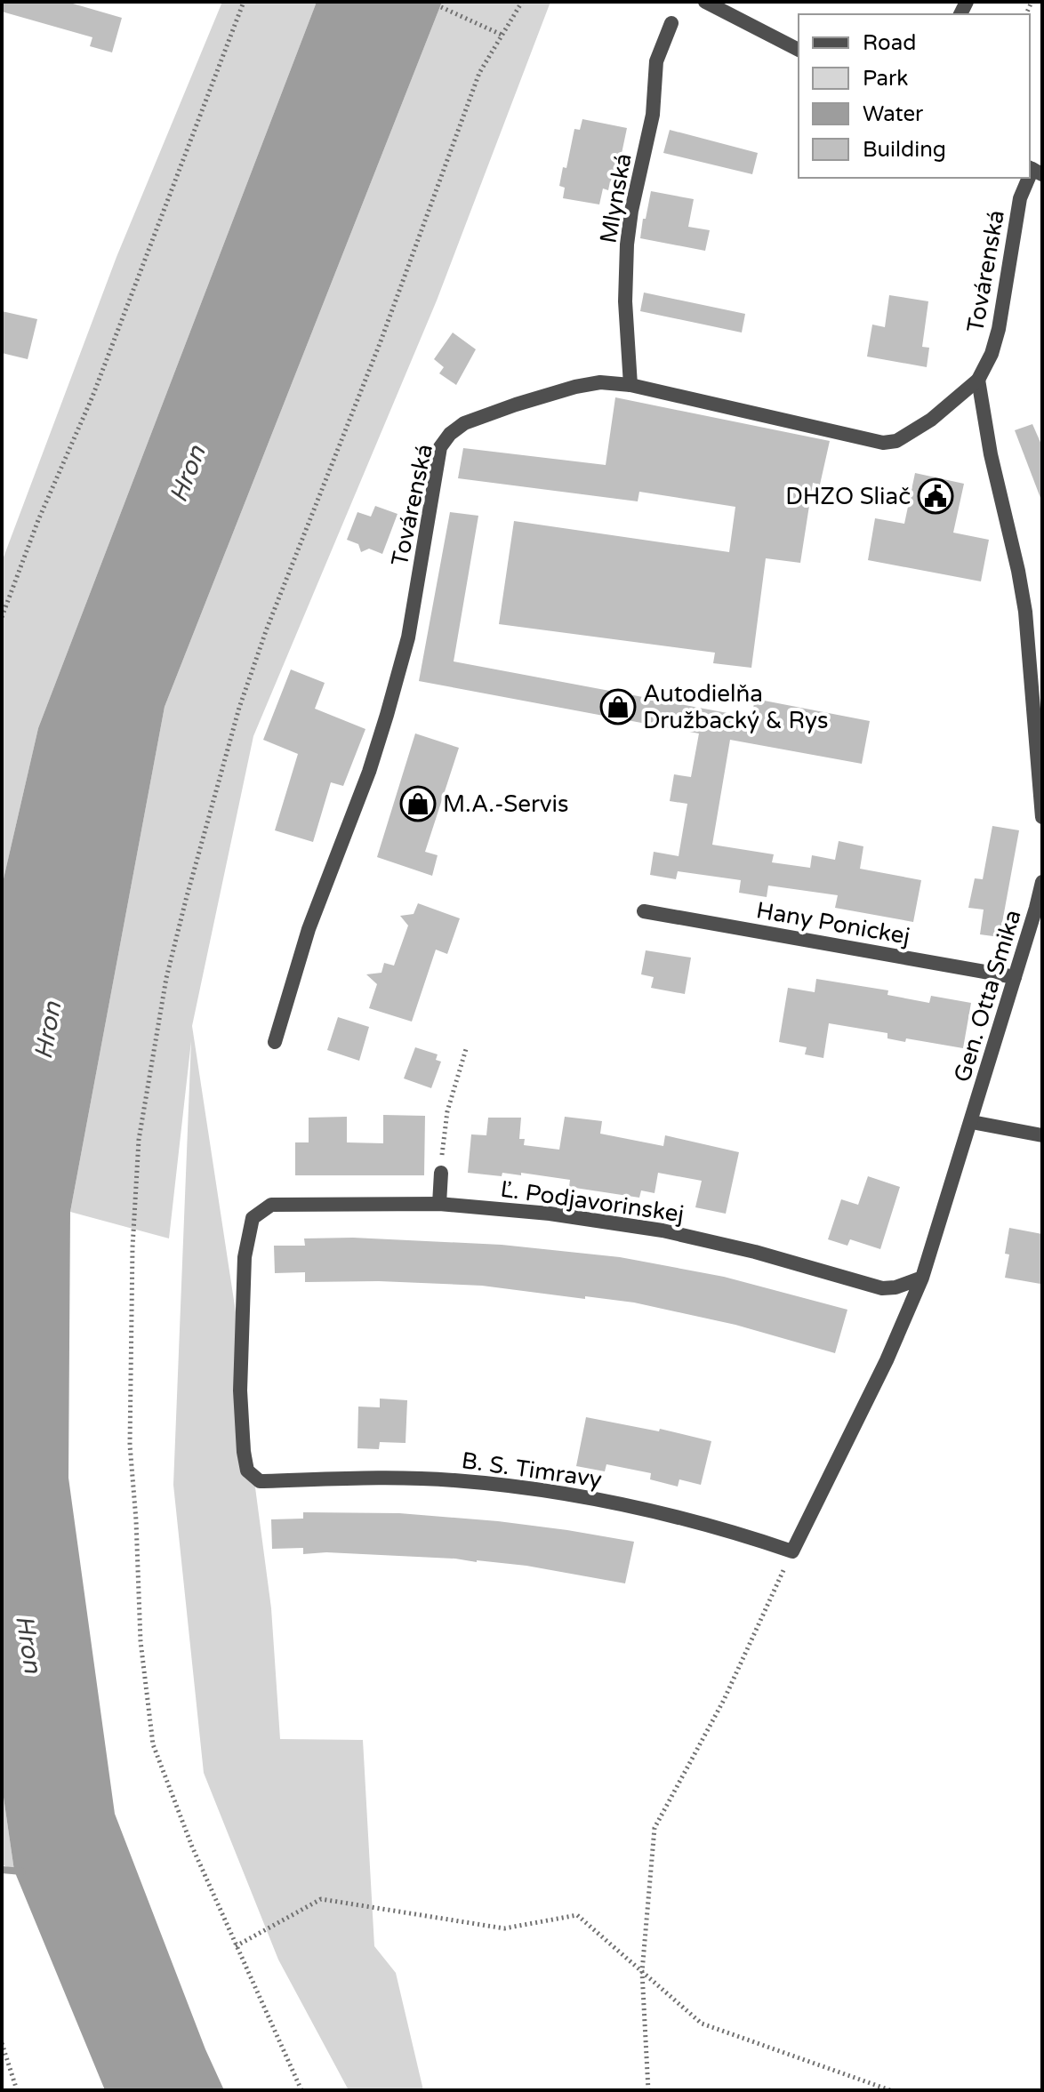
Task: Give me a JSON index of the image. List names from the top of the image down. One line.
{"streets":{"street":["Mlynská","Továrenská","Hany Ponickej","Gen. Otta Smika","Ľ. Podjavorinskej","B. S. Timravy"]},"crossings":[["Mlynská","Továrenská"],["Hany Ponickej","Gen. Otta Smika"],["Gen. Otta Smika","Ľ. Podjavorinskej"],["Gen. Otta Smika","B. S. Timravy"],["Ľ. Podjavorinskej","B. S. Timravy"]],"water":["Hron"],"places":{"public building":["DHZO Sliač"],"shop":["Autodielňa Družbacký & Rys","M.A.-Servis"]},"legend":["Road","Park","Water","Building"]}
